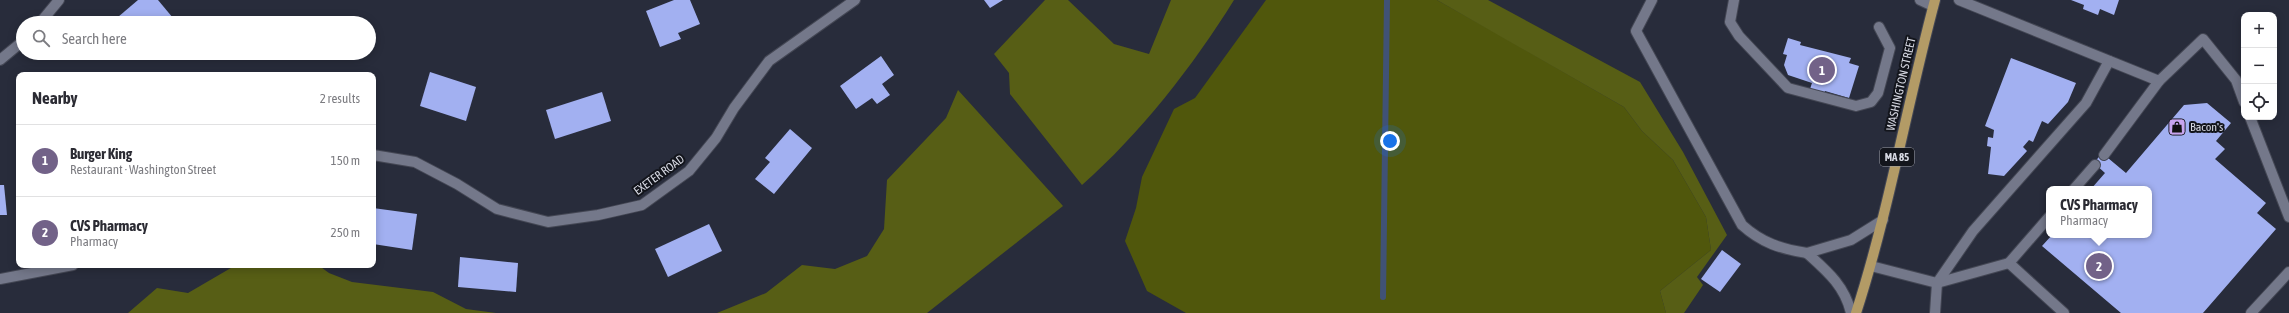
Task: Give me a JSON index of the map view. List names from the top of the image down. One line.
{"streets":{"main road":["WASHINGTON STREET","MA 85"],"street":["EXETER ROAD"]},"places":{"shop":["Bacon's"]},"page":{"map_buttons":["+","−"],"search":"Search here","pins":["1","2"],"heading":["Nearby","2 results"],"list":[{"mark":"1","name":"Burger King","note":"Restaurant · Washington Street","value":"150 m"},{"mark":"2","name":"CVS Pharmacy","note":"Pharmacy","value":"250 m"}],"popup":["CVS Pharmacy","Pharmacy"]}}
